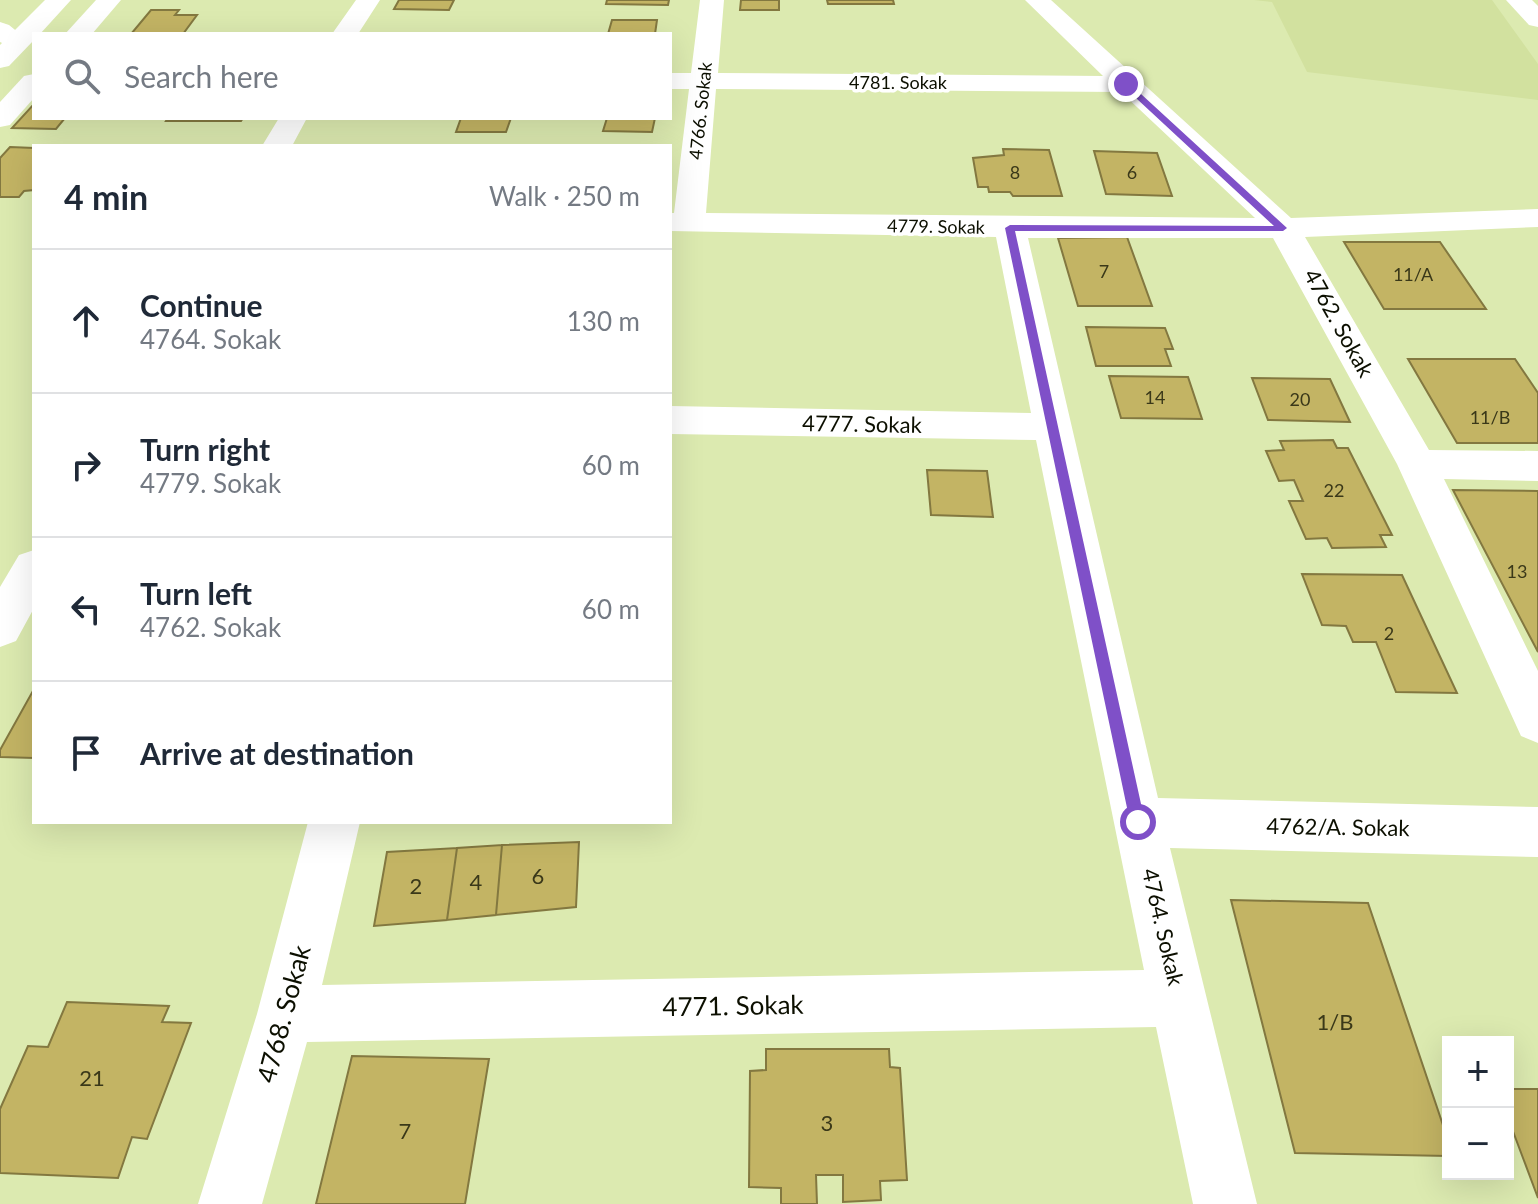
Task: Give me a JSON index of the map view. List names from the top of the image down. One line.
{"streets":{"main road":["4781. Sokak","4766. Sokak","4779. Sokak","4762. Sokak","4777. Sokak","4762/A. Sokak","4764. Sokak","4771. Sokak","4768. Sokak"]},"crossings":[["4781. Sokak","4766. Sokak"],["4781. Sokak","4762. Sokak"],["4766. Sokak","4779. Sokak"],["4779. Sokak","4762. Sokak"],["4779. Sokak","4764. Sokak"],["4777. Sokak","4764. Sokak"],["4762/A. Sokak","4764. Sokak"],["4764. Sokak","4771. Sokak"],["4771. Sokak","4768. Sokak"]],"house_numbers":["8","6","7","11/A","14","20","11/B","22","13","2","6","4","2","1/B","21","3","7"],"page":{"search":"Search here","heading":["4 min","Walk · 250 m"],"list":[["Continue","4764. Sokak","130 m"],["Turn right","4779. Sokak","60 m"],["Turn left","4762. Sokak","60 m"],"Arrive at destination"],"map_buttons":["+","−"]}}
